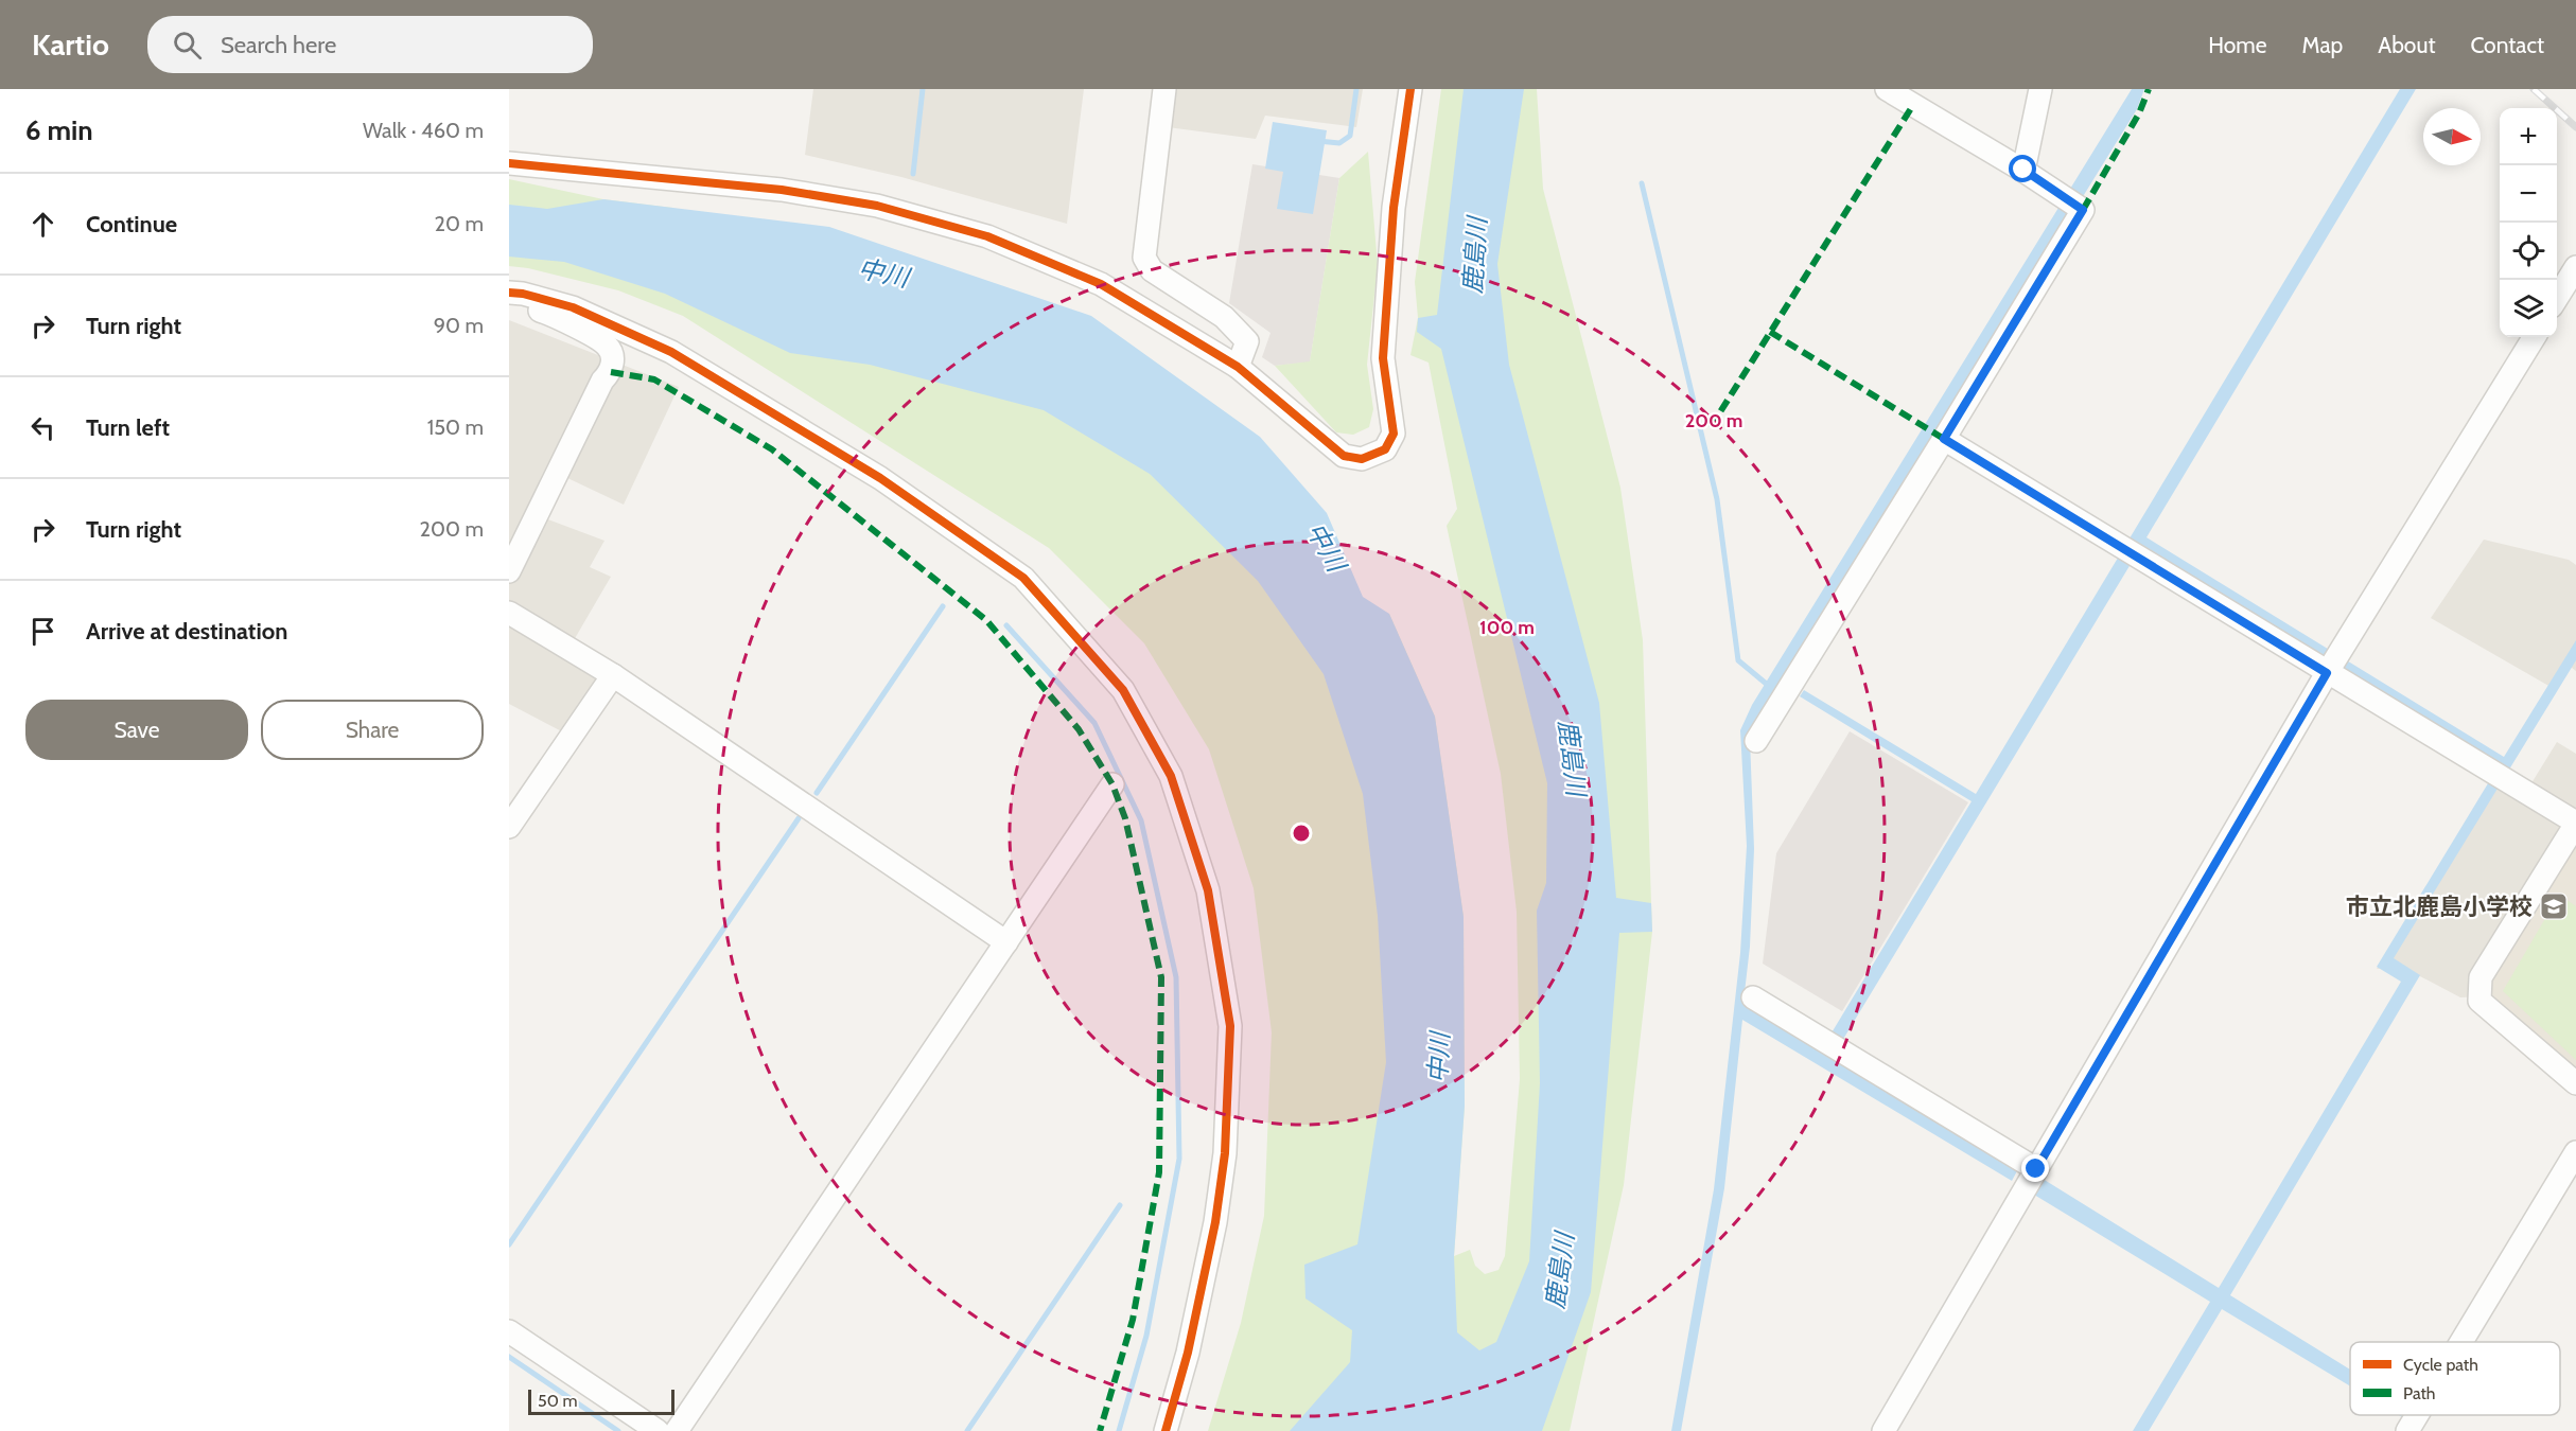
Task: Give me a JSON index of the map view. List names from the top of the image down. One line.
{"water":["鹿島川","中川"],"places":{"school or university":["市立北鹿島小学校"]},"legend":["Cycle path","Path"],"scale_bar":"50 m","north":"right","page":{"header":"Kartio","search":"Search here","nav":["Home","Map","About","Contact"],"heading":["6 min","Walk · 460 m"],"map_buttons":["+","−"],"list":[["Continue","20 m"],["Turn right","90 m"],["Turn left","150 m"],["Turn right","200 m"],"Arrive at destination"],"buttons":["Save","Share"],"scale":"50 m"},"rings":["200 m","100 m"]}
